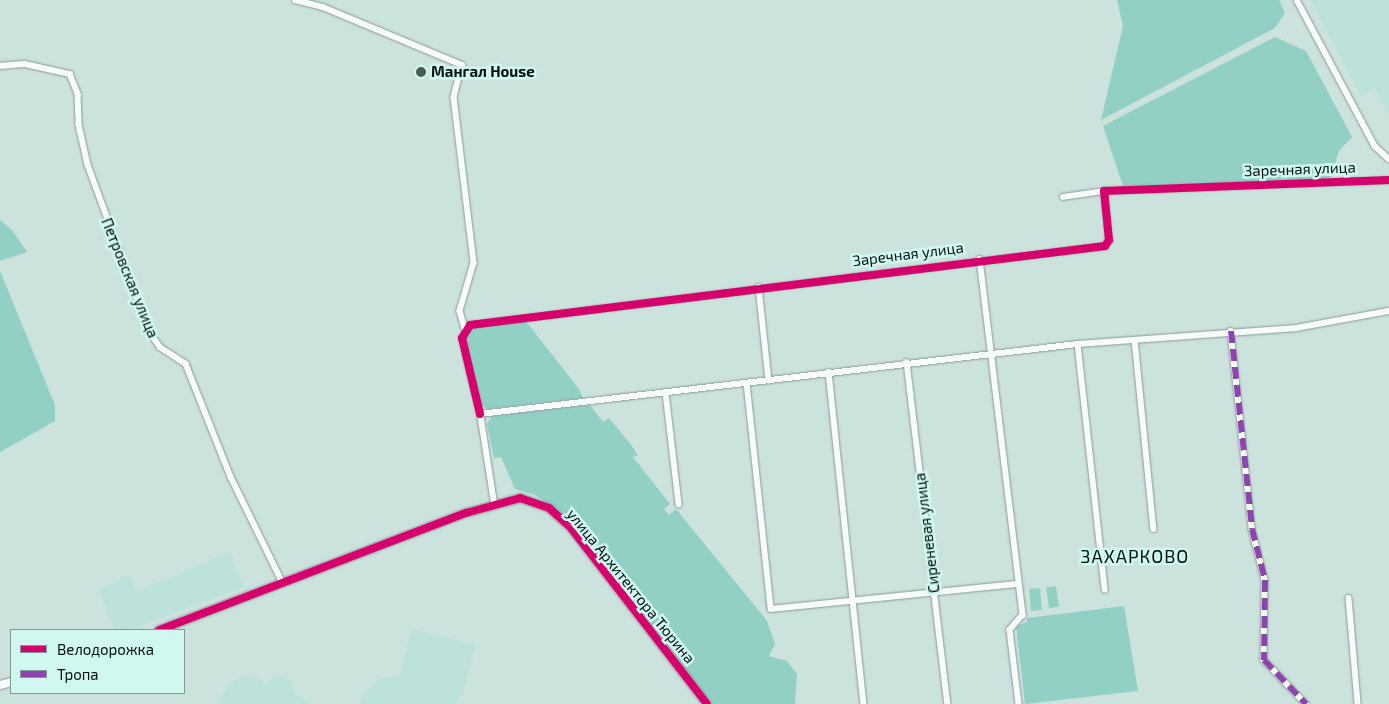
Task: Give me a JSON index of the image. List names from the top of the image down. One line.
{"streets":{"street":["Заречная улица","Петровская улица","Сиреневая улица","улица Архитектора Тюрина"]},"crossings":[["Петровская улица","улица Архитектора Тюрина"]],"districts":["ЗАХАРКОВО"],"places":["Мангал House"],"legend":["Велодорожка","Тропа"]}
